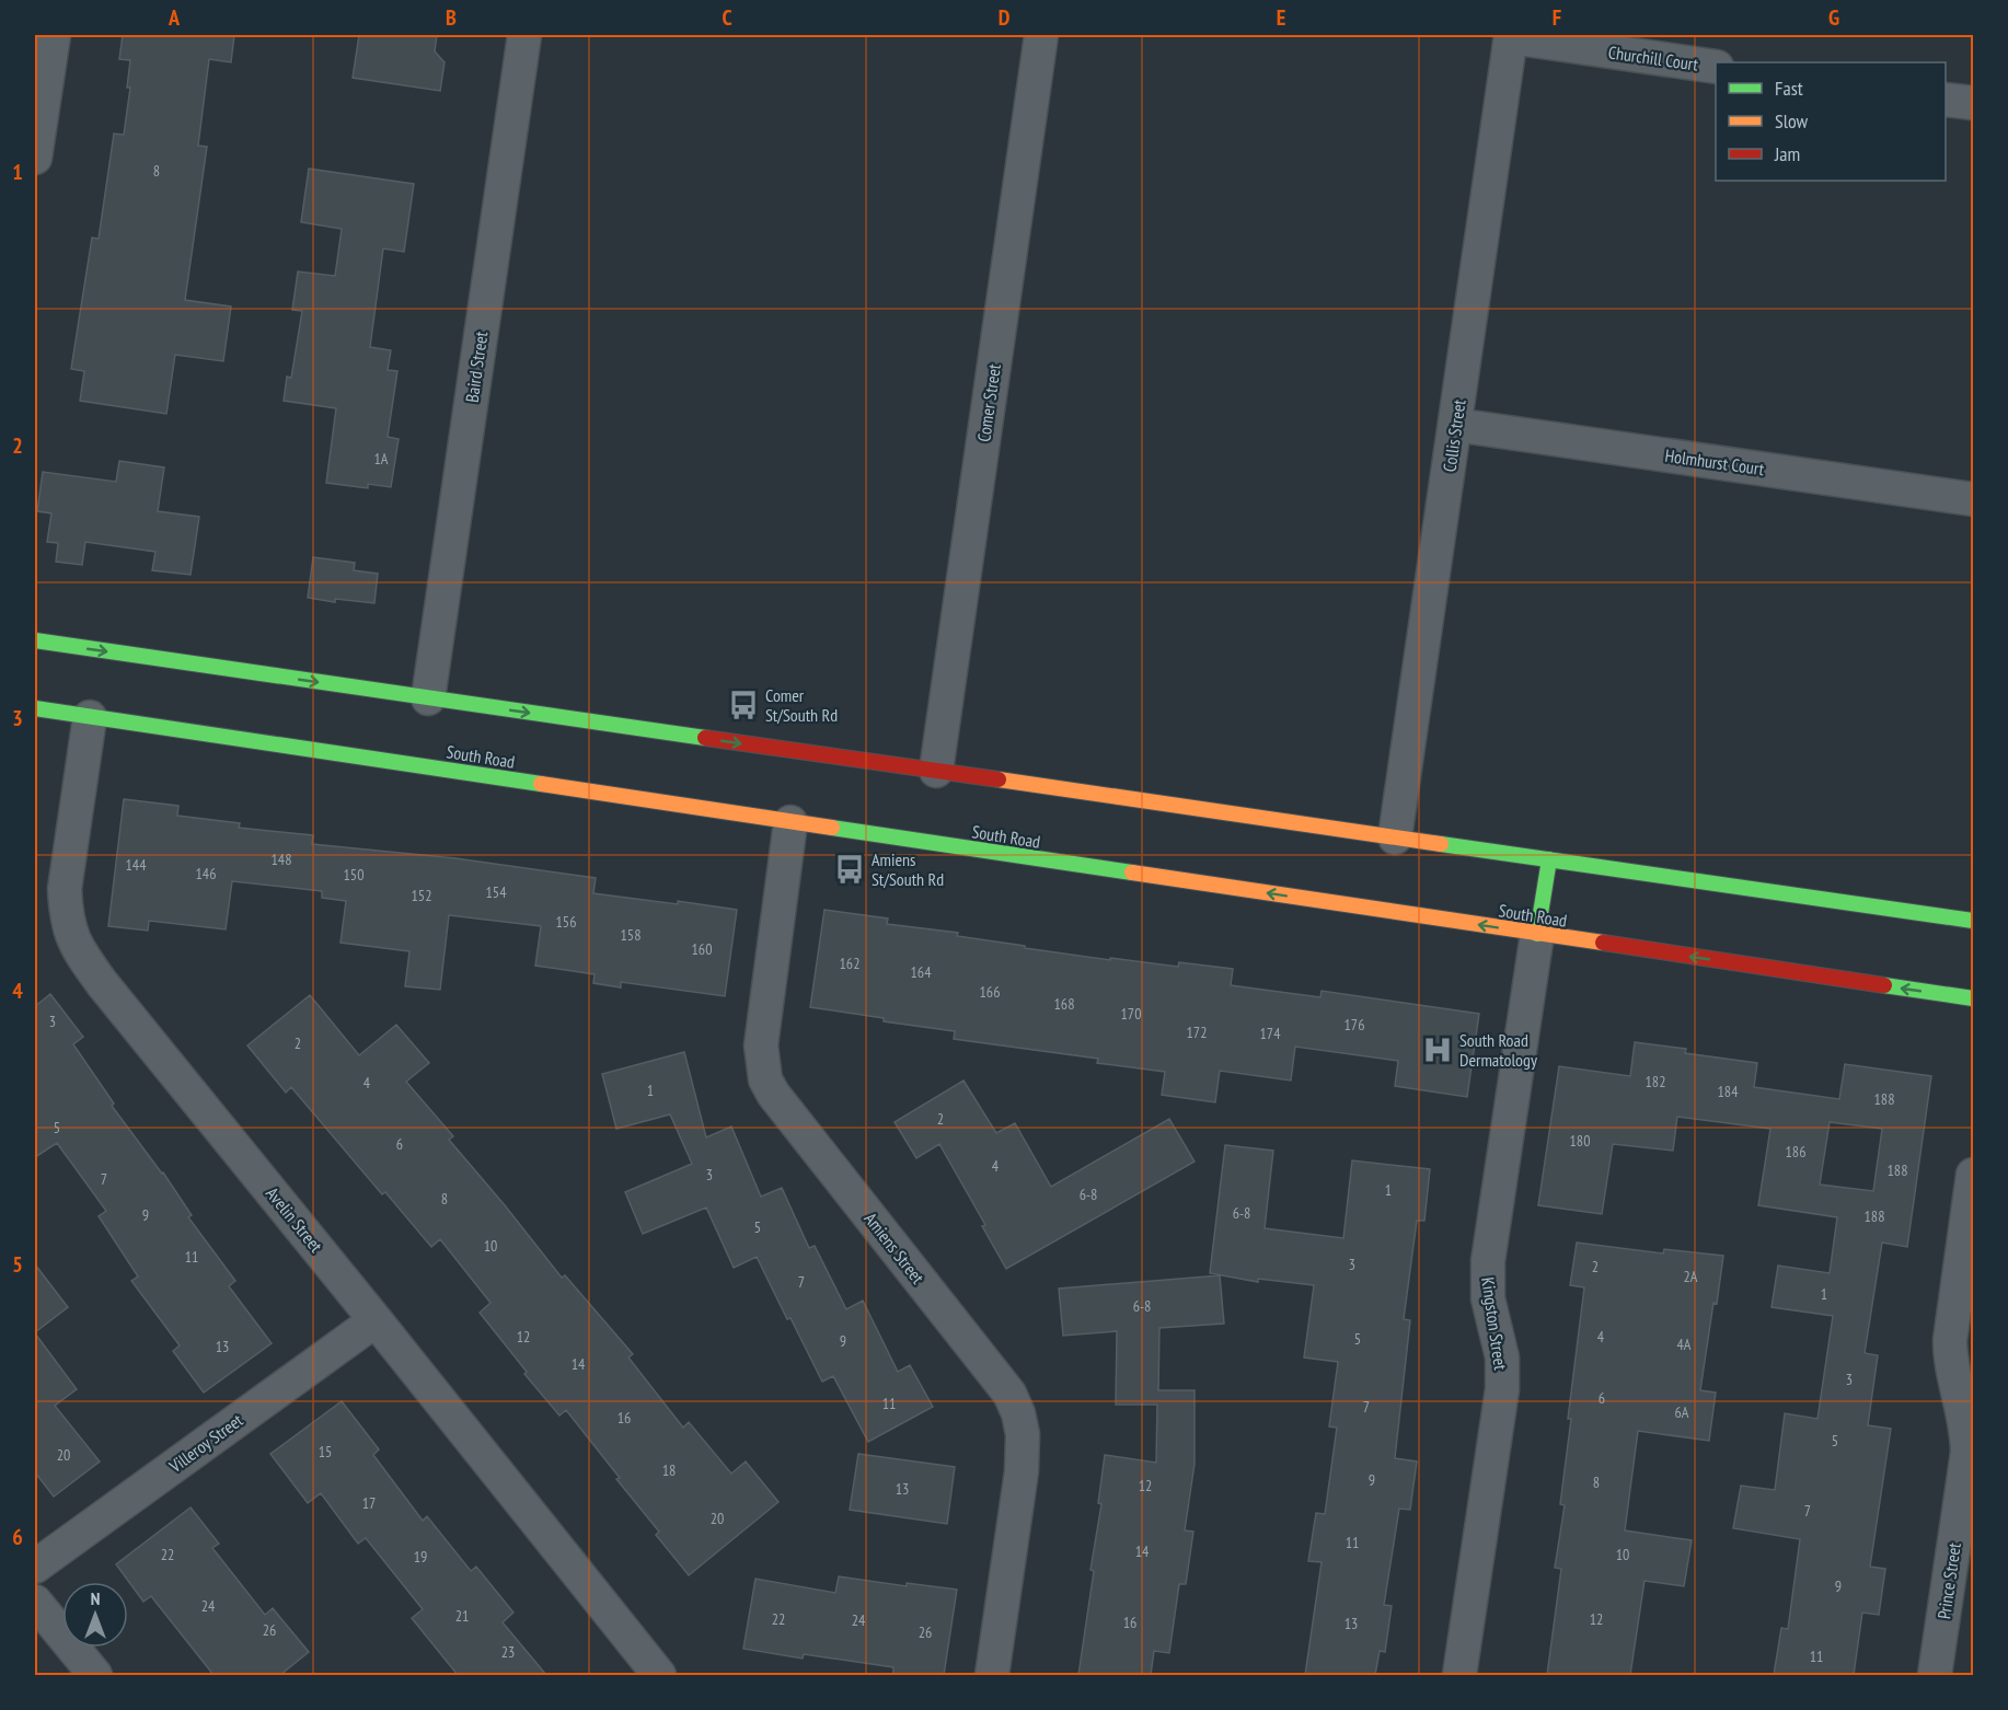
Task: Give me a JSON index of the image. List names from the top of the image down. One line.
{"streets":{"main road":["South Road"],"street":["Churchill Court","Baird Street","Comer Street","Collis Street","Holmhurst Court","Avelin Street","Amiens Street","Kingston Street","Villeroy Street","Prince Street"]},"crossings":[["Churchill Court","Collis Street"],["Collis Street","Holmhurst Court"],["South Road","Avelin Street"],["South Road","Amiens Street"],["South Road","Kingston Street"],["Avelin Street","Villeroy Street"]],"places":{"bus stop":["Comer St/South Rd","Amiens St/South Rd"],"hospital":["South Road Dermatology"]},"house_numbers":["8","1A","148","144","146","150","154","152","156","158","160","162","164","166","168","170","3","176","172","174","2","182","4","1","184","188","2","5","180","6","186","4","188","3","7","1","6-8","8","6-8","9","188","5","10","11","3","2","2A","7","1","6-8","12","4","5","9","4A","13","14","3","6","11","7","6A","16","5","15","20","18","9","8","12","13","17","7","20","11","14","22","10","19","9","24","21","22","12","24","16","13","26","26","23","11"],"legend":["Fast","Slow","Jam"],"north":"top","grid":{"columns":["A","B","C","D","E","F","G"],"rows":["1","2","3","4","5","6"]}}
